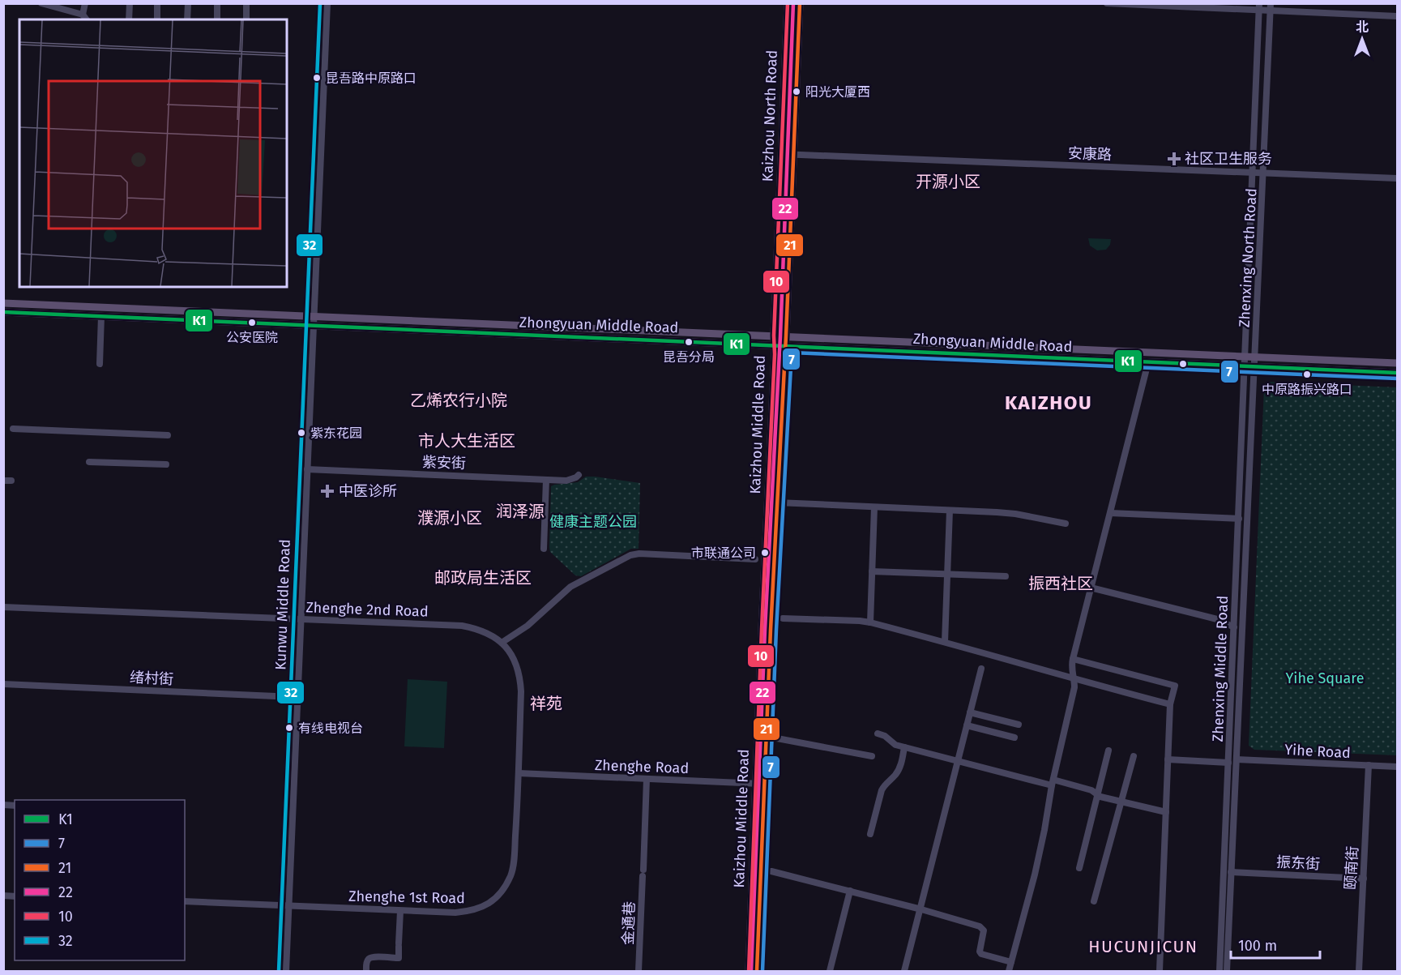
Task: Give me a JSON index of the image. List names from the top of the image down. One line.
{"streets":{"main road":["Kaizhou North Road","Zhongyuan Middle Road","Kaizhou Middle Road"],"street":["安康路","Zhenxing North Road","紫安街","Kunwu Middle Road","Zhenghe 2nd Road","Zhenxing Middle Road","绪村街","Yihe Road","Zhenghe Road","振东街","颐南街","Zhenghe 1st Road","金通巷"]},"crossings":[["Kaizhou North Road","安康路"],["Kaizhou North Road","Zhongyuan Middle Road"],["Kaizhou North Road","Kaizhou Middle Road"],["安康路","Zhenxing North Road"],["Zhenxing North Road","Zhongyuan Middle Road"],["Zhenxing North Road","Zhenxing Middle Road"],["Zhongyuan Middle Road","Kaizhou Middle Road"],["Zhongyuan Middle Road","Kunwu Middle Road"],["Zhongyuan Middle Road","Zhenxing Middle Road"],["Kaizhou Middle Road","Zhenghe Road"],["紫安街","Kunwu Middle Road"],["Kunwu Middle Road","Zhenghe 2nd Road"],["Kunwu Middle Road","绪村街"],["Kunwu Middle Road","Zhenghe 1st Road"],["Zhenghe 2nd Road","Zhenghe Road"],["Zhenghe 2nd Road","Zhenghe 1st Road"],["Zhenxing Middle Road","Yihe Road"],["Zhenxing Middle Road","振东街"],["Yihe Road","颐南街"],["Zhenghe Road","Zhenghe 1st Road"],["Zhenghe Road","金通巷"],["振东街","颐南街"]],"districts":["开源小区","乙烯农行小院","KAIZHOU","市人大生活区","润泽源","濮源小区","邮政局生活区","振西社区","祥苑","HUCUNJICUN"],"parks":["健康主题公园","Yihe Square"],"places":{"other":["昆吾路中原路口","阳光大厦西","公安医院","昆吾分局","中原路振兴路口","紫东花园","市联通公司","有线电视台"],"health":["社区卫生服务","中医诊所"]},"lines":["transit line 21","transit line 22","transit line 10","transit line 32","transit line K1","transit line 7"],"legend":["K1","7","21","22","10","32"],"scale_bar":"100 m","north":"top"}
